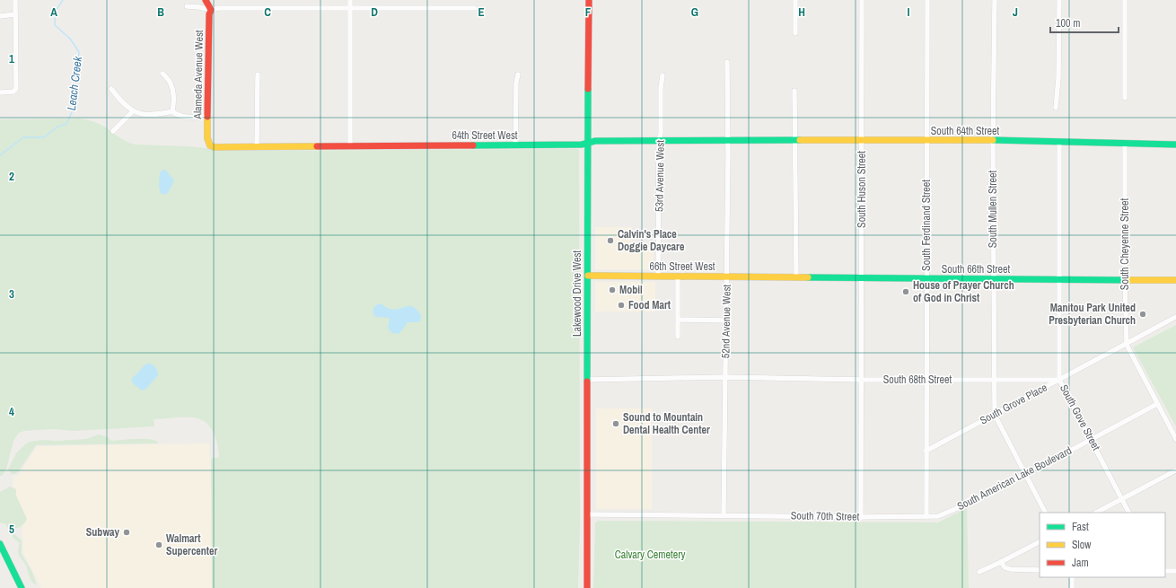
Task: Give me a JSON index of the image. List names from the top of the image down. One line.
{"streets":{"street":["Alameda Avenue West","South 64th Street","64th Street West","53rd Avenue West","South Huson Street","South Mullen Street","South Ferdinand Street","South Cheyenne Street","66th Street West","South 66th Street","Lakewood Drive West","52nd Avenue West","South 68th Street","South Grove Place","South Gove Street","South American Lake Boulevard","South 70th Street"]},"crossings":[["Alameda Avenue West","64th Street West"],["South 64th Street","64th Street West"],["South 64th Street","South Huson Street"],["South 64th Street","South Mullen Street"],["South 64th Street","South Ferdinand Street"],["South 64th Street","South Cheyenne Street"],["South 64th Street","South Gove Street"],["64th Street West","53rd Avenue West"],["64th Street West","Lakewood Drive West"],["64th Street West","52nd Avenue West"],["53rd Avenue West","66th Street West"],["South Huson Street","South 66th Street"],["South Huson Street","South 68th Street"],["South Huson Street","South 70th Street"],["South Mullen Street","South 66th Street"],["South Mullen Street","South 68th Street"],["South Mullen Street","South Grove Place"],["South Mullen Street","South American Lake Boulevard"],["South Ferdinand Street","South 66th Street"],["South Ferdinand Street","South 68th Street"],["South Ferdinand Street","South Grove Place"],["South Ferdinand Street","South American Lake Boulevard"],["South Ferdinand Street","South 70th Street"],["South Cheyenne Street","South 66th Street"],["South Cheyenne Street","South Grove Place"],["South Cheyenne Street","South American Lake Boulevard"],["66th Street West","South 66th Street"],["66th Street West","Lakewood Drive West"],["66th Street West","52nd Avenue West"],["South 66th Street","South Gove Street"],["Lakewood Drive West","South 68th Street"],["Lakewood Drive West","South 70th Street"],["52nd Avenue West","South 68th Street"],["52nd Avenue West","South 70th Street"],["South 68th Street","South Grove Place"],["South 68th Street","South Gove Street"],["South Grove Place","South Gove Street"],["South Gove Street","South American Lake Boulevard"],["South American Lake Boulevard","South 70th Street"]],"water":["Leach Creek"],"parks":["Calvary Cemetery"],"places":["Calvin's Place Doggie Daycare","Mobil","House of Prayer Church of God in Christ","Food Mart","Manitou Park United Presbyterian Church","Sound to Mountain Dental Health Center","Subway","Walmart Supercenter"],"legend":["Fast","Slow","Jam"],"scale_bar":"100 m","grid":{"columns":["A","B","C","D","E","F","G","H","I","J"],"rows":["1","2","3","4","5"]}}
